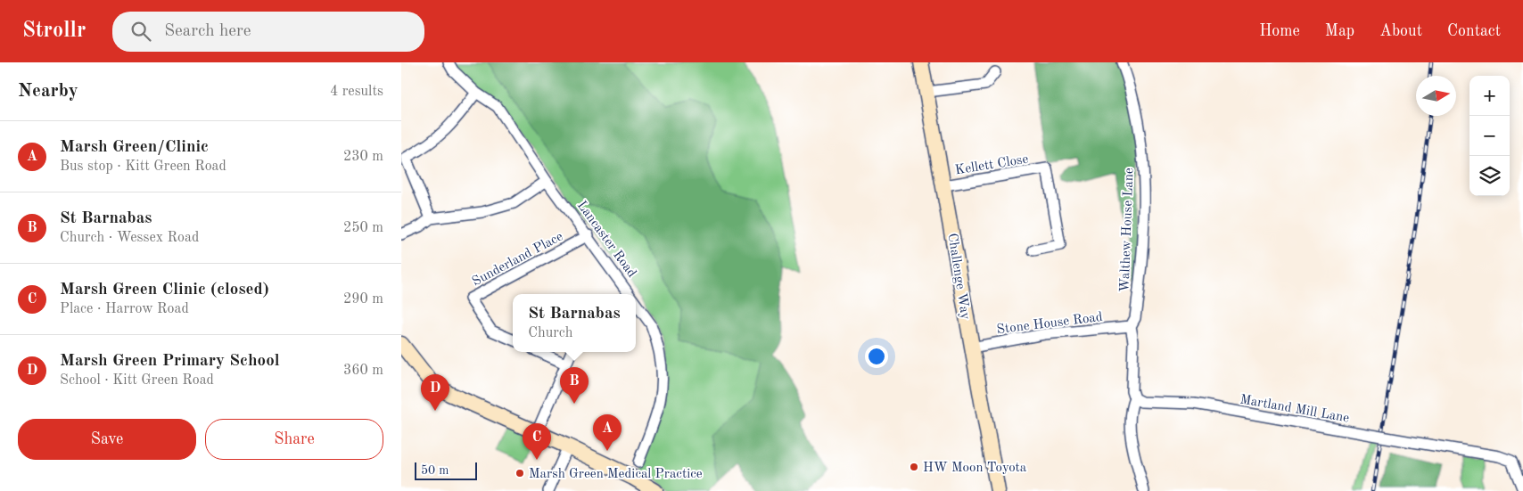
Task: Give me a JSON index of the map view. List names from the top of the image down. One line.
{"streets":{"street":["Kellett Close","Walthew House Lane","Lancaster Road","Sunderland Place","Challenge Way","Stone House Road","Martland Mill Lane"]},"crossings":[["Kellett Close","Challenge Way"],["Walthew House Lane","Stone House Road"],["Walthew House Lane","Martland Mill Lane"],["Lancaster Road","Sunderland Place"],["Challenge Way","Stone House Road"]],"places":["HW Moon Toyota","Marsh Green Medical Practice"],"scale_bar":"50 m","north":"right","page":{"header":"Strollr","search":"Search here","nav":["Home","Map","About","Contact"],"heading":["Nearby","4 results"],"map_buttons":["+","−"],"list":[{"mark":"A","name":"Marsh Green/Clinic","note":"Bus stop · Kitt Green Road","value":"230 m"},{"mark":"B","name":"St Barnabas","note":"Church · Wessex Road","value":"250 m"},{"mark":"C","name":"Marsh Green Clinic (closed)","note":"Place · Harrow Road","value":"290 m"},{"mark":"D","name":"Marsh Green Primary School","note":"School · Kitt Green Road","value":"360 m"}],"popup":["St Barnabas","Church"],"pins":["B","D","A","C"],"buttons":["Save","Share"],"scale":"50 m"}}
